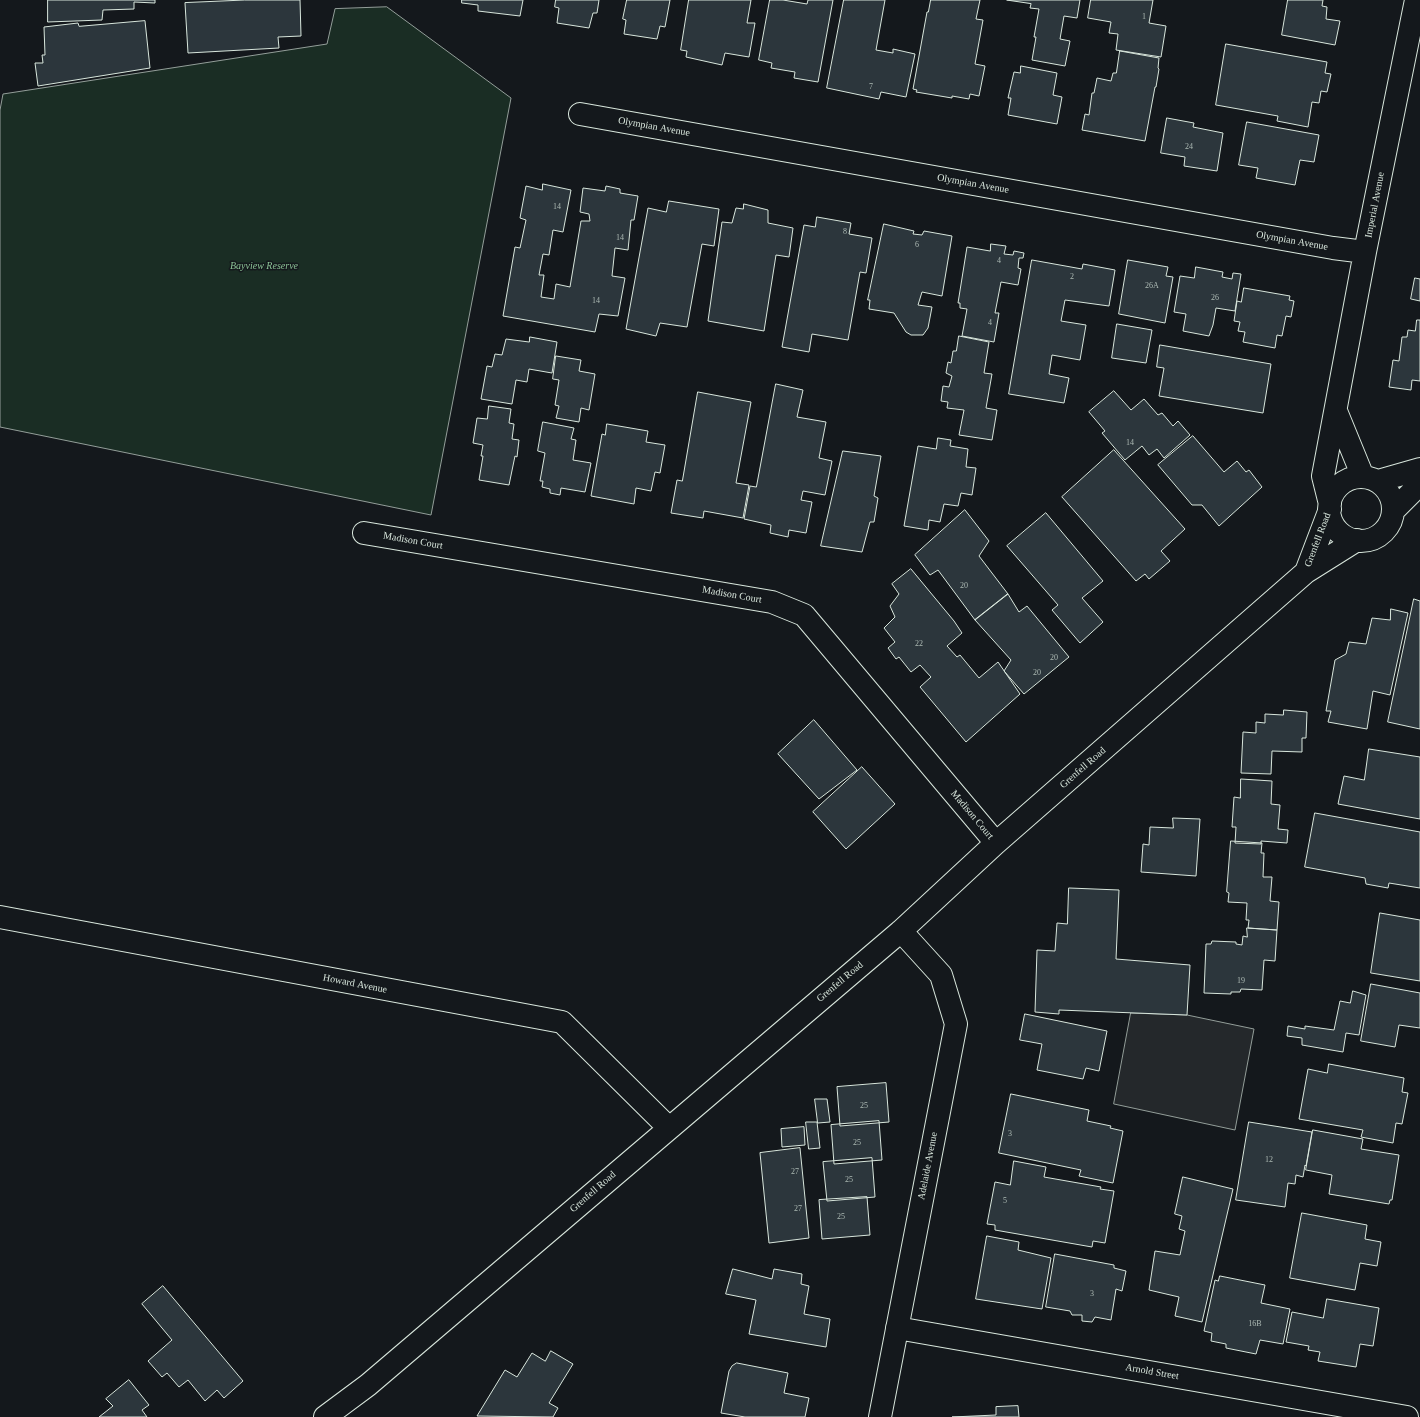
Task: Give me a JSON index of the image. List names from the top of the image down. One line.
{"streets":{"street":["Olympian Avenue","Imperial Avenue","Grenfell Road","Madison Court","Howard Avenue","Adelaide Avenue","Arnold Street"]},"crossings":[["Olympian Avenue","Imperial Avenue"],["Imperial Avenue","Grenfell Road"],["Grenfell Road","Madison Court"],["Grenfell Road","Howard Avenue"],["Grenfell Road","Adelaide Avenue"],["Adelaide Avenue","Arnold Street"]],"parks":["Bayview Reserve"],"house_numbers":["1","7","24","14","8","14","6","4","2","26A","26","14","4","14","20","22","20","20","19","25","3","25","12","27","25","5","27","25","3","16B"]}
